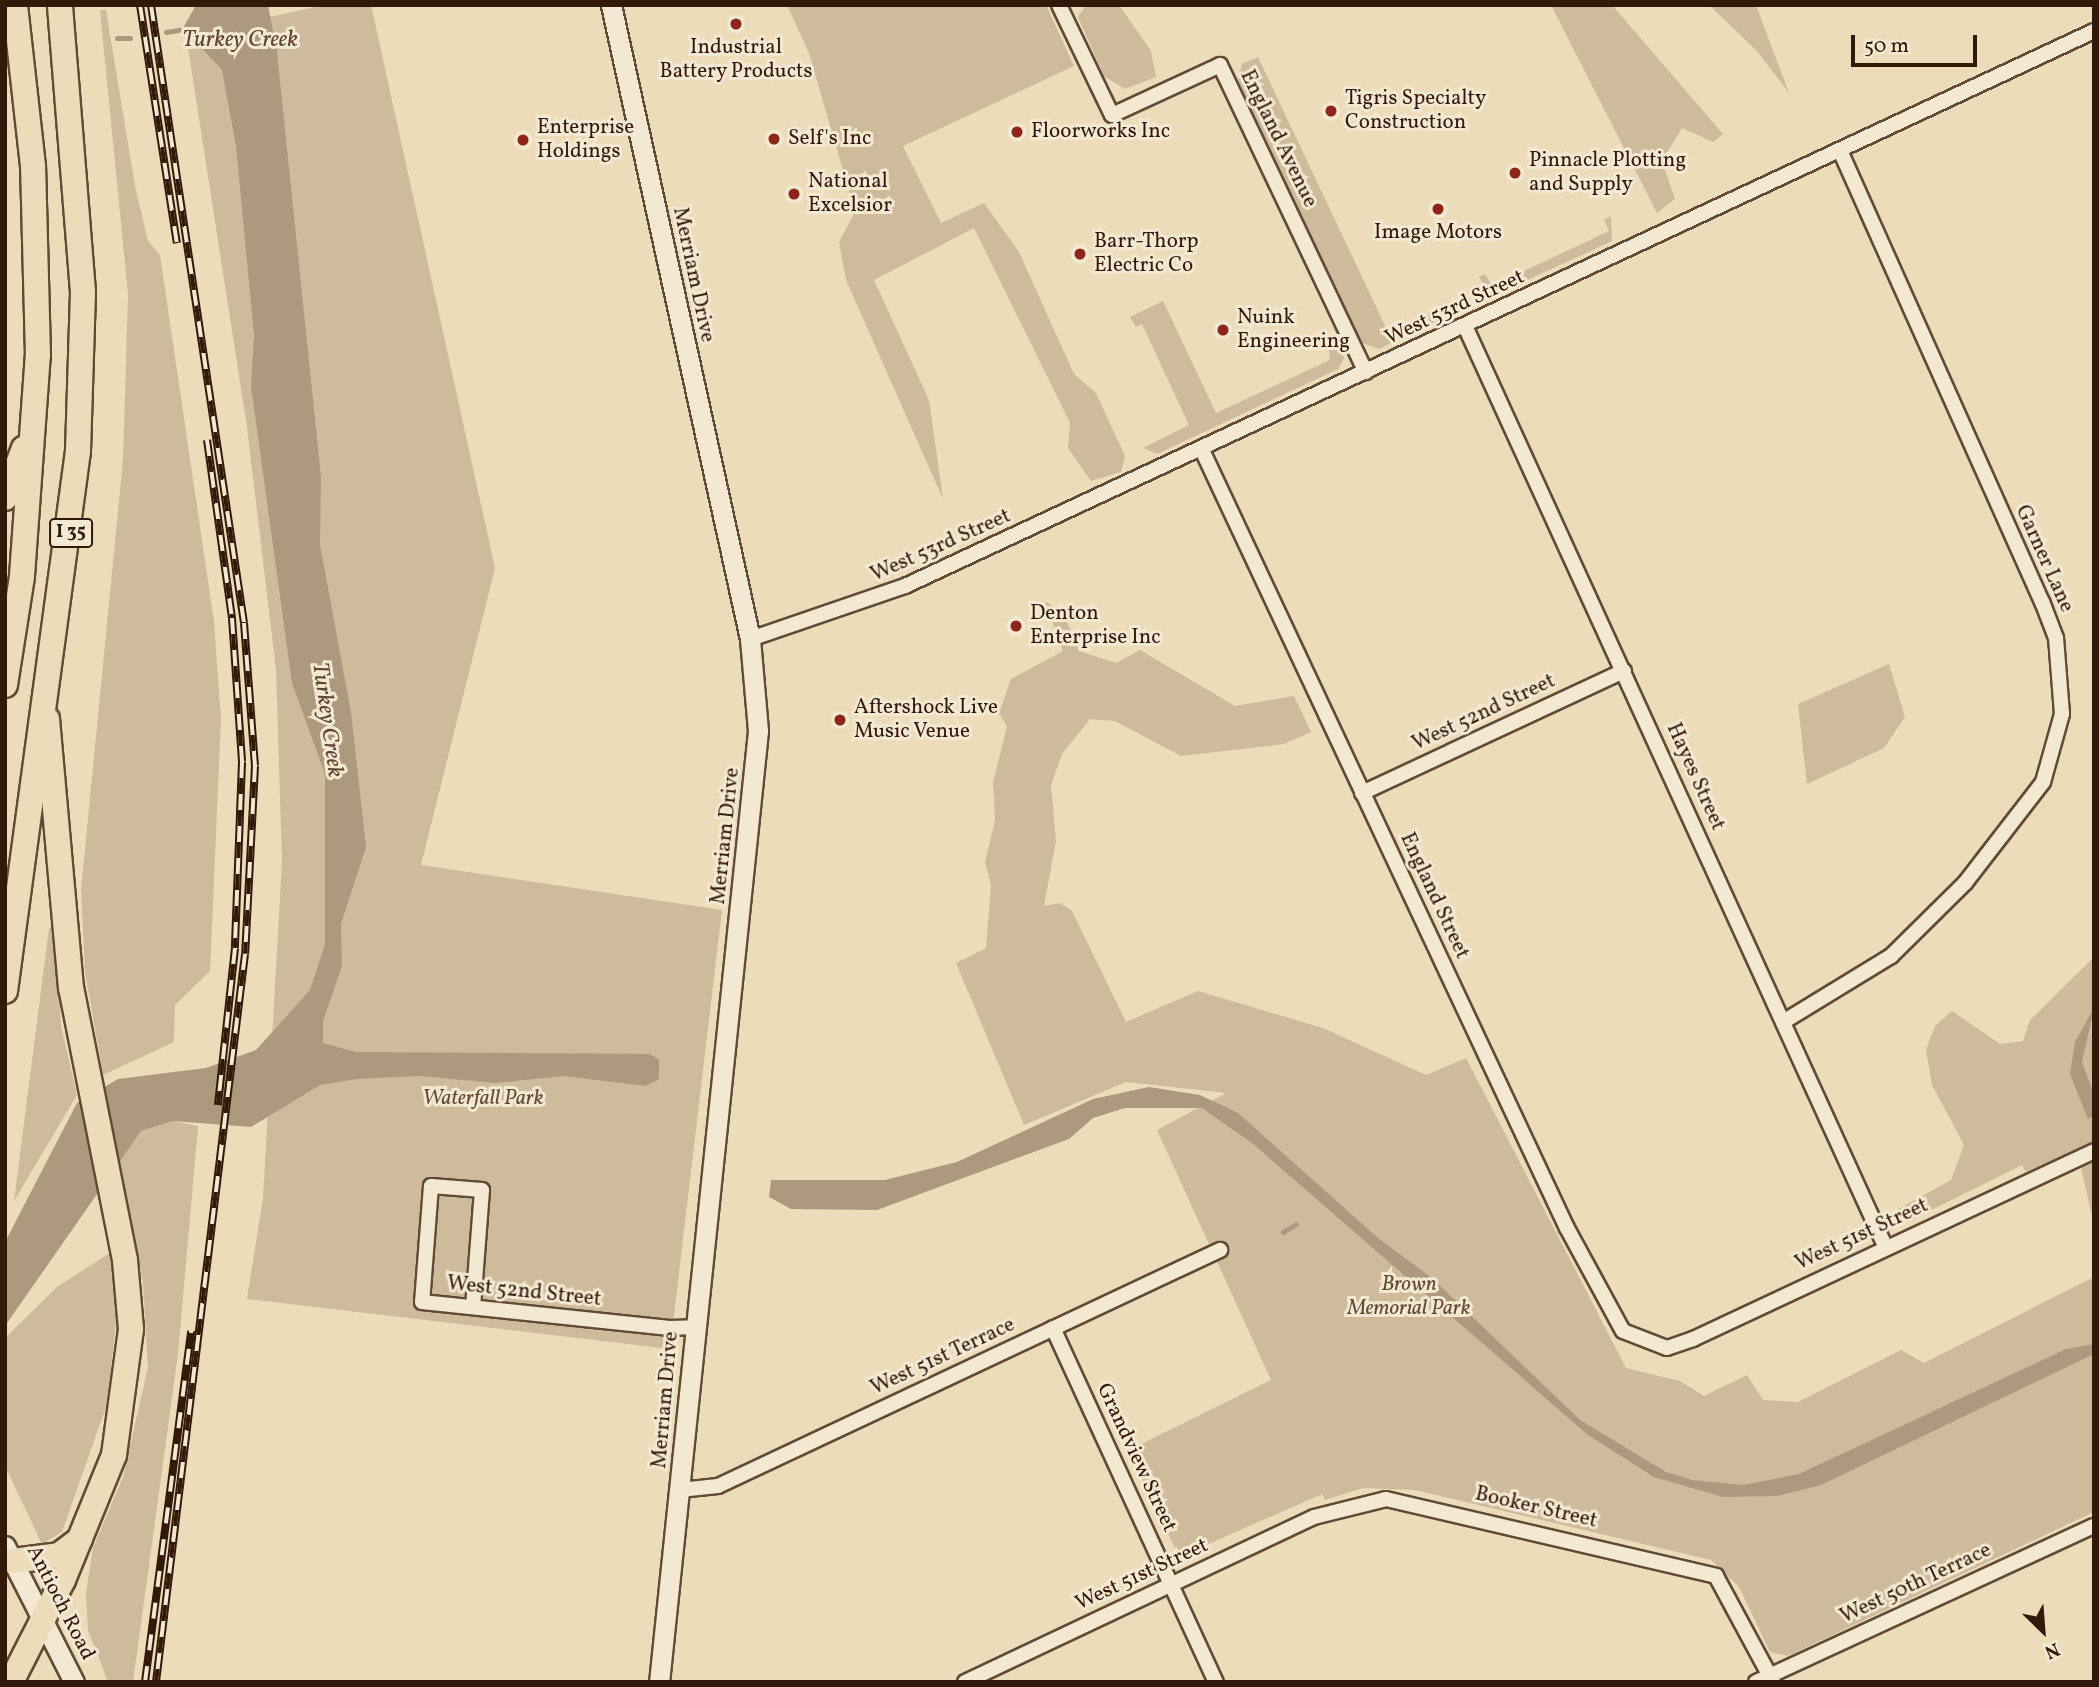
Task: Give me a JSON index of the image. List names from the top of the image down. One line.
{"streets":{"highway":["I 35"],"main road":["Merriam Drive","Antioch Road"],"street":["England Avenue","West 53rd Street","Garner Lane","West 52nd Street","Hayes Street","England Street","West 51st Street","West 51st Terrace","Grandview Street","Booker Street","West 50th Terrace"]},"crossings":[["England Avenue","West 53rd Street"],["Merriam Drive","West 53rd Street"],["Merriam Drive","West 52nd Street"],["Merriam Drive","West 51st Terrace"],["West 53rd Street","Garner Lane"],["West 53rd Street","Hayes Street"],["West 53rd Street","England Street"],["Garner Lane","Hayes Street"],["West 52nd Street","Hayes Street"],["West 52nd Street","England Street"],["Hayes Street","West 51st Street"],["England Street","West 51st Street"],["West 51st Street","Grandview Street"],["West 51st Street","Booker Street"],["West 51st Terrace","Grandview Street"],["Booker Street","West 50th Terrace"]],"water":["Turkey Creek"],"parks":["Waterfall Park","Brown Memorial Park"],"places":["Industrial Battery Products","Tigris Specialty Construction","Floorworks Inc","Self's Inc","Enterprise Holdings","Pinnacle Plotting and Supply","National Excelsior","Image Motors","Barr-Thorp Electric Co","Nuink Engineering","Denton Enterprise Inc","Aftershock Live Music Venue"],"scale_bar":"50 m","north":"bottom right"}
